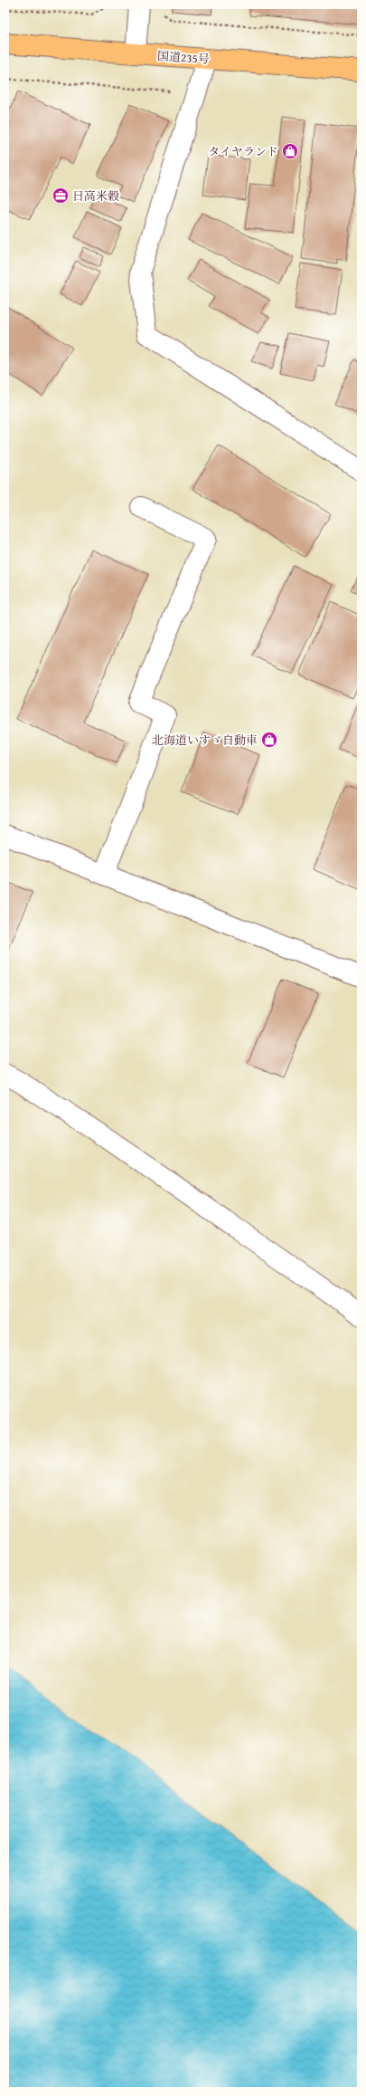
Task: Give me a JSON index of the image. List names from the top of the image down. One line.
{"streets":{"highway":["国道235号"]},"places":{"shop":["タイヤランド","北海道いすゞ自動車"],"office":["日高米穀"]}}
